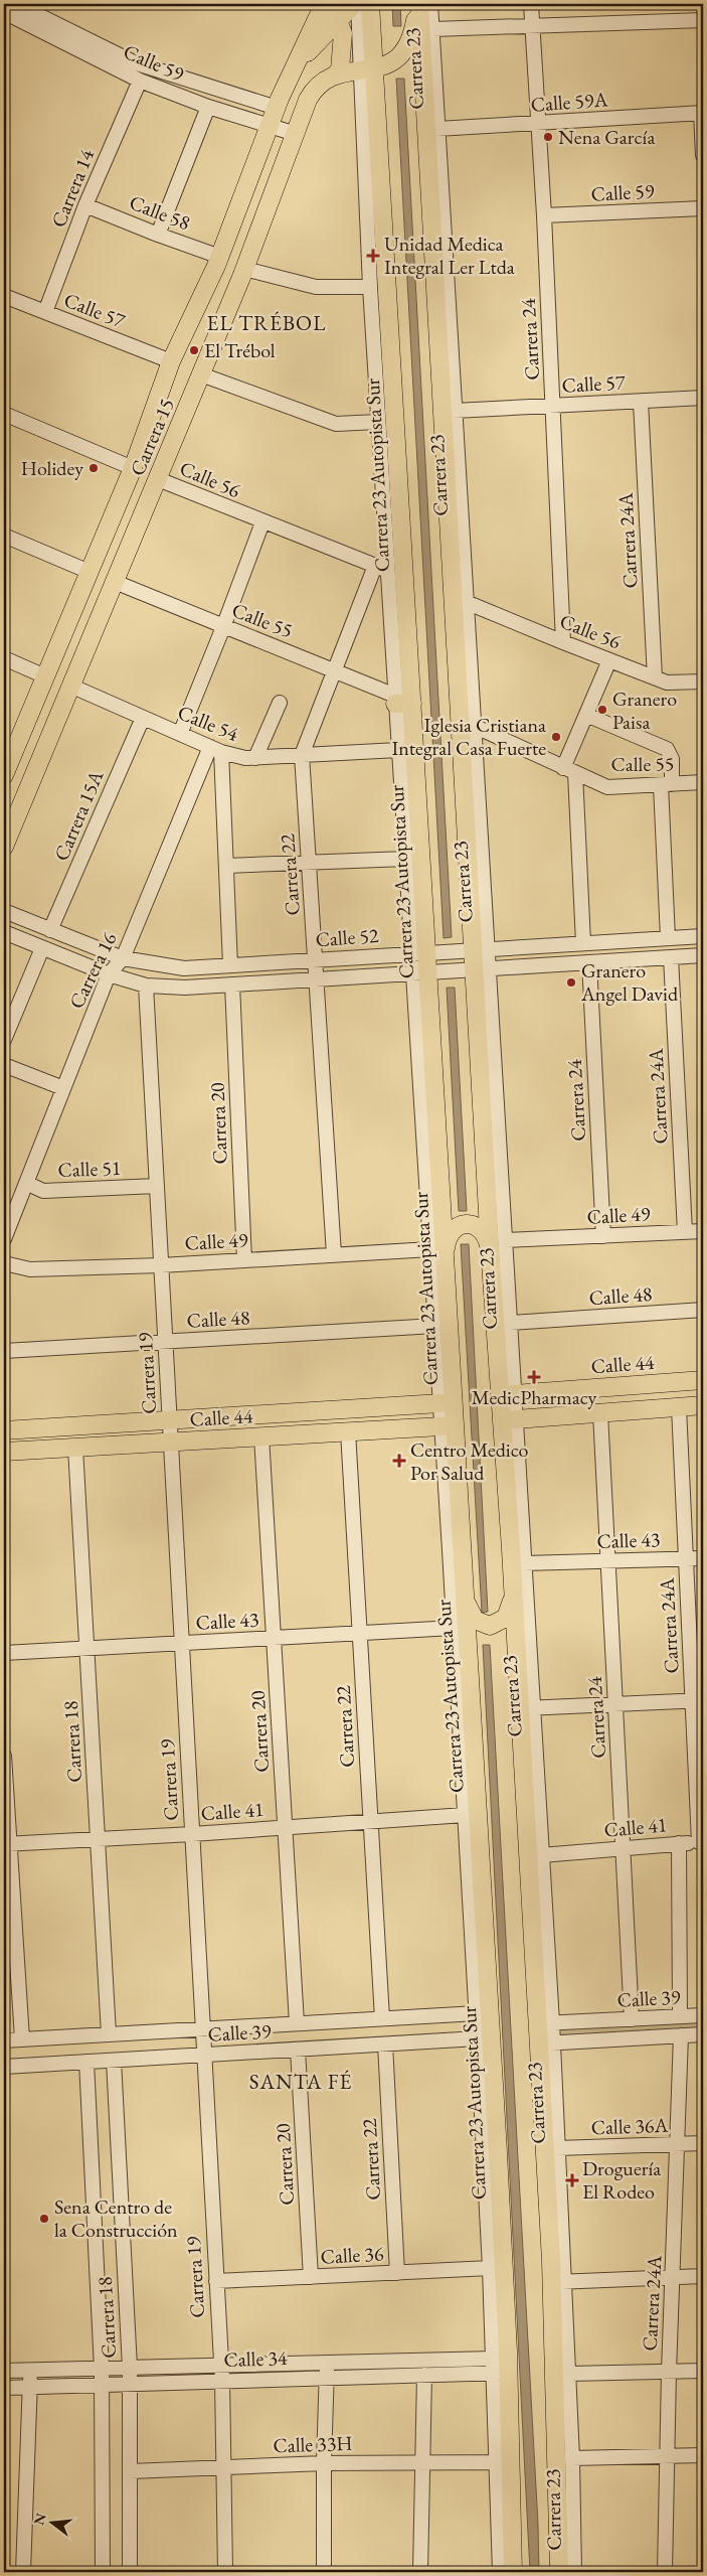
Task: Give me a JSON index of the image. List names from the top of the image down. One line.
{"streets":{"main road":["Carrera 15","Carrera 23 Autopista Sur","Calle 44"],"street":["Calle 59","Carrera 23","Calle 59A","Carrera 14","Calle 58","Calle 57","Carrera 24","Calle 56","Carrera 24A","Calle 55","Calle 54","Carrera 15A","Carrera 22","Calle 52","Carrera 16","Carrera 20","Calle 51","Calle 49","Calle 48","Carrera 19","Calle 43","Carrera 18","Calle 41","Calle 39","Calle 36A","Calle 36","Calle 34","Calle 33H"]},"crossings":[["Calle 59","Carrera 14"],["Calle 59","Carrera 24"],["Calle 59","Carrera 15"],["Carrera 23","Calle 59A"],["Carrera 23","Calle 57"],["Carrera 23","Calle 56"],["Carrera 23","Calle 55"],["Carrera 23","Calle 52"],["Carrera 23","Calle 48"],["Carrera 23","Calle 44"],["Carrera 23","Calle 43"],["Carrera 23","Calle 41"],["Carrera 23","Calle 39"],["Carrera 23","Calle 36A"],["Calle 59A","Carrera 24"],["Carrera 14","Calle 58"],["Carrera 14","Calle 57"],["Calle 58","Carrera 15"],["Calle 57","Carrera 24"],["Calle 57","Carrera 15"],["Calle 57","Carrera 24A"],["Carrera 24","Calle 56"],["Carrera 24","Calle 52"],["Carrera 24","Calle 49"],["Carrera 24","Calle 43"],["Carrera 24","Calle 41"],["Carrera 24","Calle 39"],["Carrera 15","Carrera 23 Autopista Sur"],["Carrera 15","Calle 56"],["Carrera 15","Calle 55"],["Carrera 15","Calle 54"],["Carrera 23 Autopista Sur","Calle 55"],["Carrera 23 Autopista Sur","Calle 52"],["Carrera 23 Autopista Sur","Calle 49"],["Carrera 23 Autopista Sur","Calle 34"],["Calle 56","Carrera 24A"],["Calle 56","Carrera 22"],["Carrera 24A","Calle 52"],["Carrera 24A","Calle 49"],["Carrera 24A","Calle 43"],["Carrera 24A","Calle 41"],["Carrera 24A","Calle 39"],["Carrera 24A","Calle 36A"],["Calle 55","Carrera 22"],["Calle 54","Carrera 15A"],["Calle 54","Carrera 22"],["Calle 54","Carrera 16"],["Carrera 15A","Calle 52"],["Carrera 22","Calle 52"],["Carrera 22","Calle 49"],["Carrera 22","Calle 44"],["Carrera 22","Calle 43"],["Carrera 22","Calle 41"],["Carrera 22","Calle 39"],["Carrera 22","Calle 36"],["Calle 52","Carrera 16"],["Calle 52","Carrera 20"],["Calle 52","Carrera 19"],["Carrera 16","Calle 51"],["Carrera 20","Calle 49"],["Carrera 20","Calle 44"],["Carrera 20","Calle 43"],["Carrera 20","Calle 41"],["Carrera 20","Calle 39"],["Carrera 20","Calle 36"],["Calle 51","Carrera 19"],["Calle 49","Carrera 19"],["Calle 48","Carrera 19"],["Calle 44","Carrera 19"],["Calle 44","Carrera 18"],["Carrera 19","Calle 43"],["Carrera 19","Calle 41"],["Carrera 19","Calle 39"],["Carrera 19","Calle 36"],["Carrera 19","Calle 34"],["Carrera 19","Calle 33H"],["Calle 43","Carrera 18"],["Carrera 18","Calle 41"],["Carrera 18","Calle 39"],["Carrera 18","Calle 34"],["Carrera 18","Calle 33H"]],"districts":["EL TRÉBOL","SANTA FÉ"],"places":{"other":["Nena García","El Trébol","Holidey","Granero Paisa","Iglesia Cristiana Integral Casa Fuerte","Granero Angel David","Sena Centro de la Construcción"],"health":["Unidad Medica Integral Ler Ltda","MedicPharmacy","Centro Medico Por Salud","Droguería El Rodeo"]},"north":"left"}
